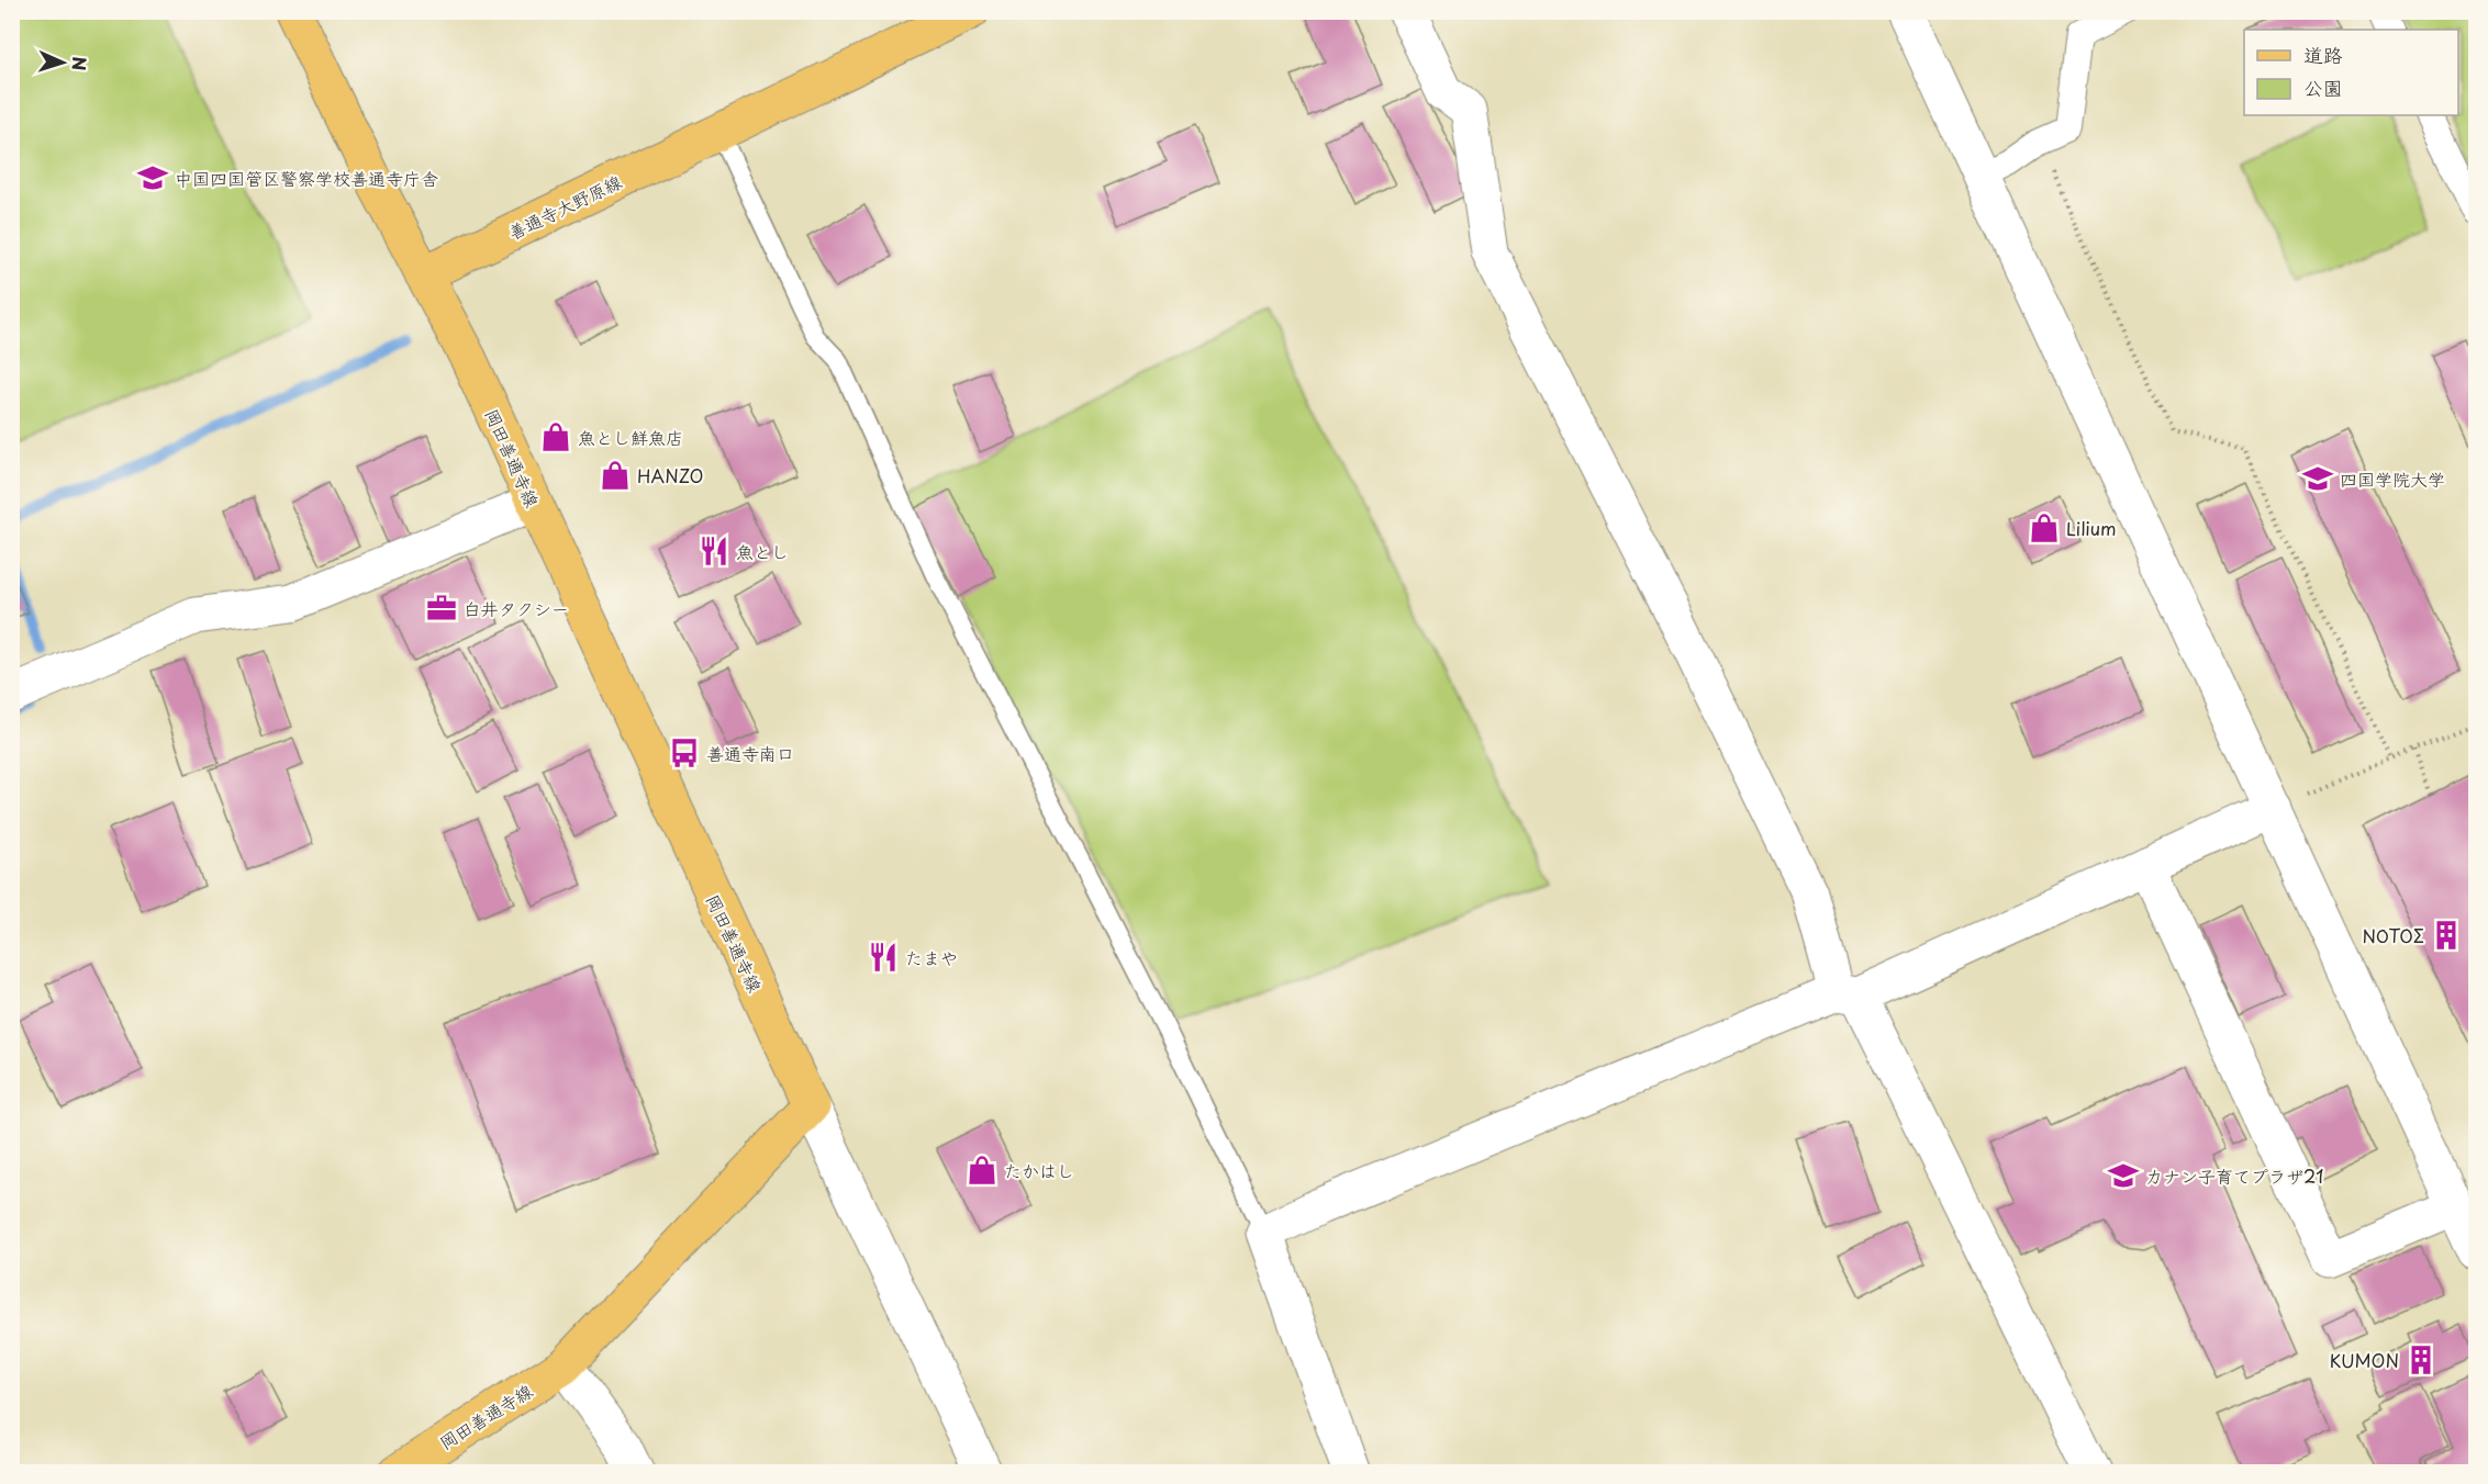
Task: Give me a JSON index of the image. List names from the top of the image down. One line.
{"streets":{"main road":["善通寺大野原線","岡田善通寺線"]},"crossings":[["善通寺大野原線","岡田善通寺線"]],"places":{"school or university":["中国四国管区警察学校善通寺庁舎","四国学院大学","カナン子育てプラザ21"],"shop":["魚とし鮮魚店","HANZO","Lilium","たかはし"],"restaurant":["魚とし","たまや"],"office":["白井タクシー"],"bus stop":["善通寺南口"],"building":["ΝΟΤΟΣ","KUMON"]},"legend":["道路","公園"],"north":"right"}
